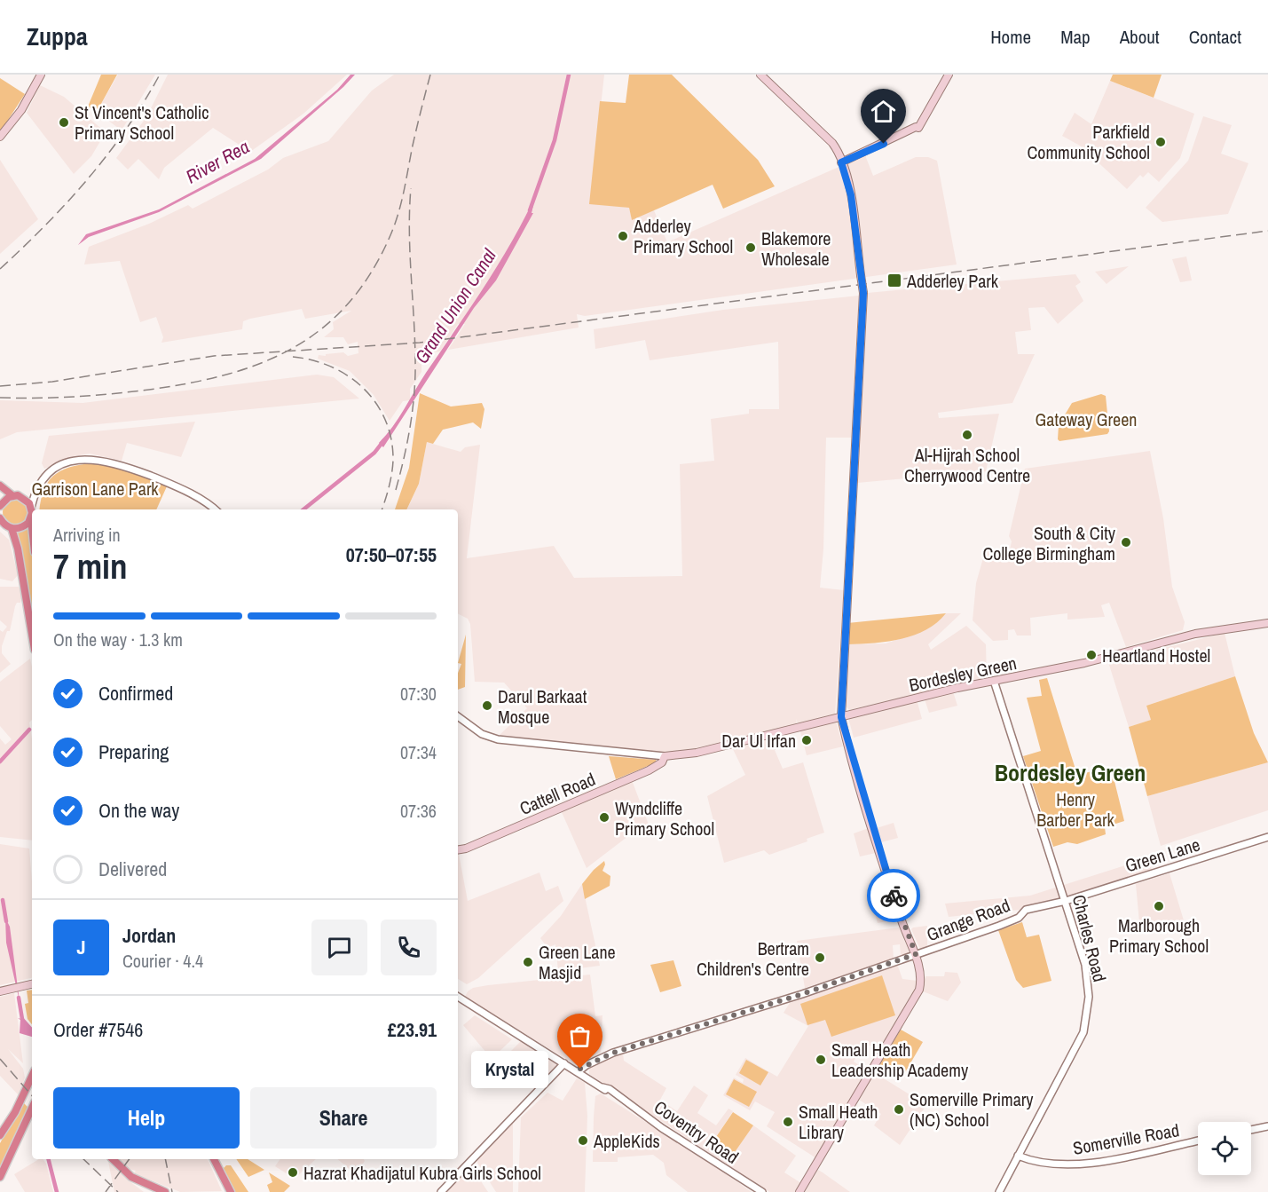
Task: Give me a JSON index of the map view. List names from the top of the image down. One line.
{"streets":{"main road":["Bordesley Green","Cattell Road"],"street":["Green Lane","Grange Road","Charles Road","Coventry Road","Somerville Road"]},"crossings":[["Bordesley Green","Cattell Road"],["Bordesley Green","Charles Road"],["Green Lane","Grange Road"],["Green Lane","Charles Road"],["Grange Road","Charles Road"],["Grange Road","Coventry Road"],["Charles Road","Somerville Road"]],"districts":["Bordesley Green"],"water":["River Rea","Grand Union Canal"],"parks":["Gateway Green","Garrison Lane Park","Henry Barber Park"],"places":{"other":["St Vincent's Catholic Primary School","Parkfield Community School","Adderley Primary School","Blakemore Wholesale","Al-Hijrah School Cherrywood Centre","South & City College Birmingham","Heartland Hostel","Darul Barkaat Mosque","Dar Ul Irfan","Wyndcliffe Primary School","Marlborough Primary School","Bertram Children's Centre","Green Lane Masjid","Small Heath Leadership Academy","Krystal","Somerville Primary (NC) School","Small Heath Library","AppleKids","Hazrat Khadijatul Kubra Girls School"],"transit":["Adderley Park"]},"page":{"header":"Zuppa","nav":["Home","Map","About","Contact"],"heading":["7 min","Arriving in","07:50–07:55"],"panel":["Jordan","Courier · 4.4","Order #7546","£23.91"],"bar":"On the way · 1.3 km","list":[["Confirmed","07:30"],["Preparing","07:34"],["On the way","07:36"],"Delivered"],"round":"J","bubble":"Krystal","buttons":["Help","Share"]}}
